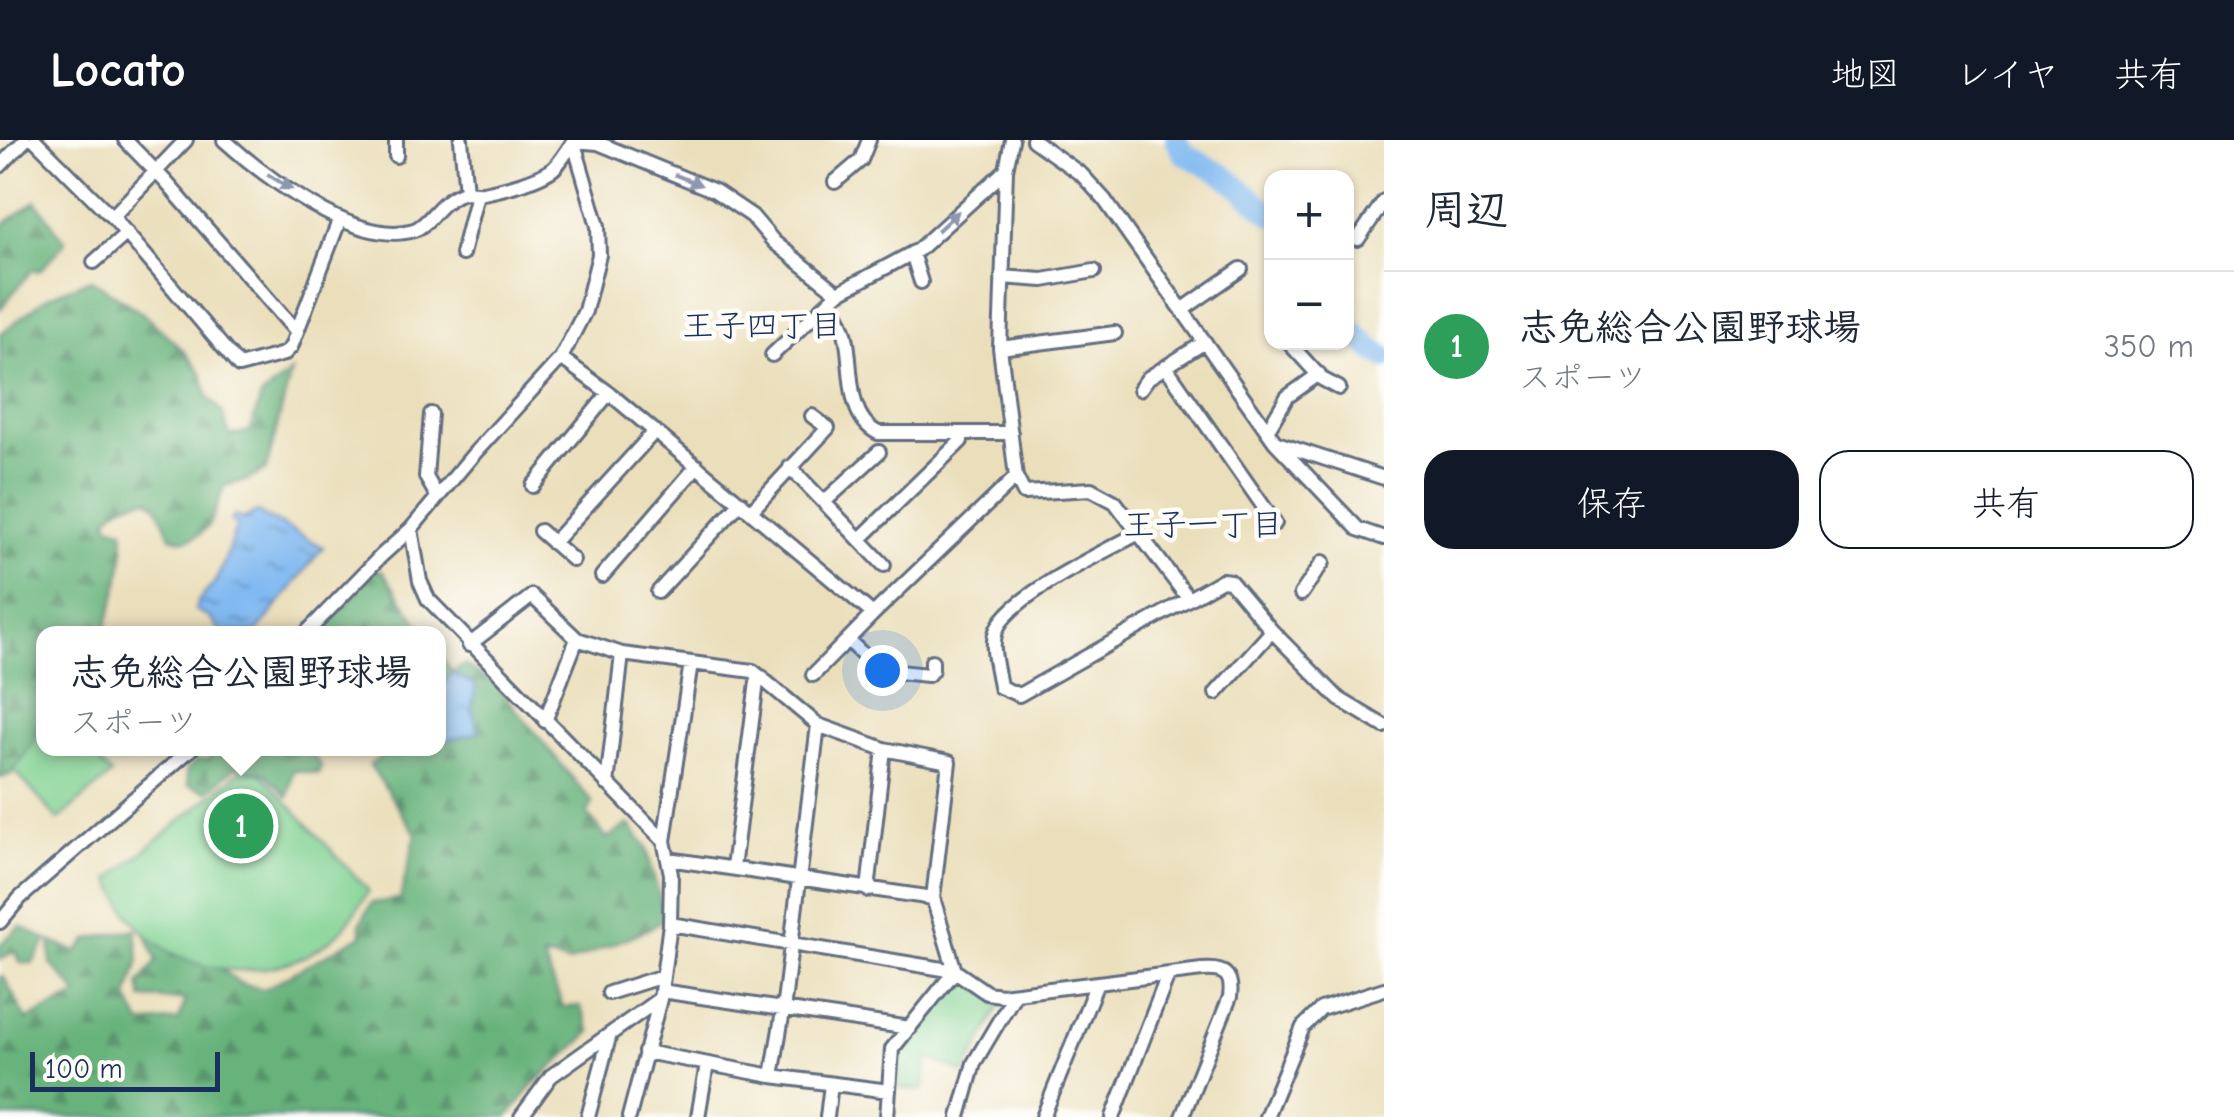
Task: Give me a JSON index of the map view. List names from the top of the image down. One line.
{"districts":["王子四丁目","王子一丁目"],"scale_bar":"100 m","page":{"header":"Locato","nav":["地図","レイヤ","共有"],"heading":"周辺","map_buttons":["+","−"],"list":[{"mark":"1","name":"志免総合公園野球場","note":"スポーツ","value":"350 m"}],"buttons":["保存","共有"],"popup":["志免総合公園野球場","スポーツ"],"pins":"1","scale":"100 m"}}
